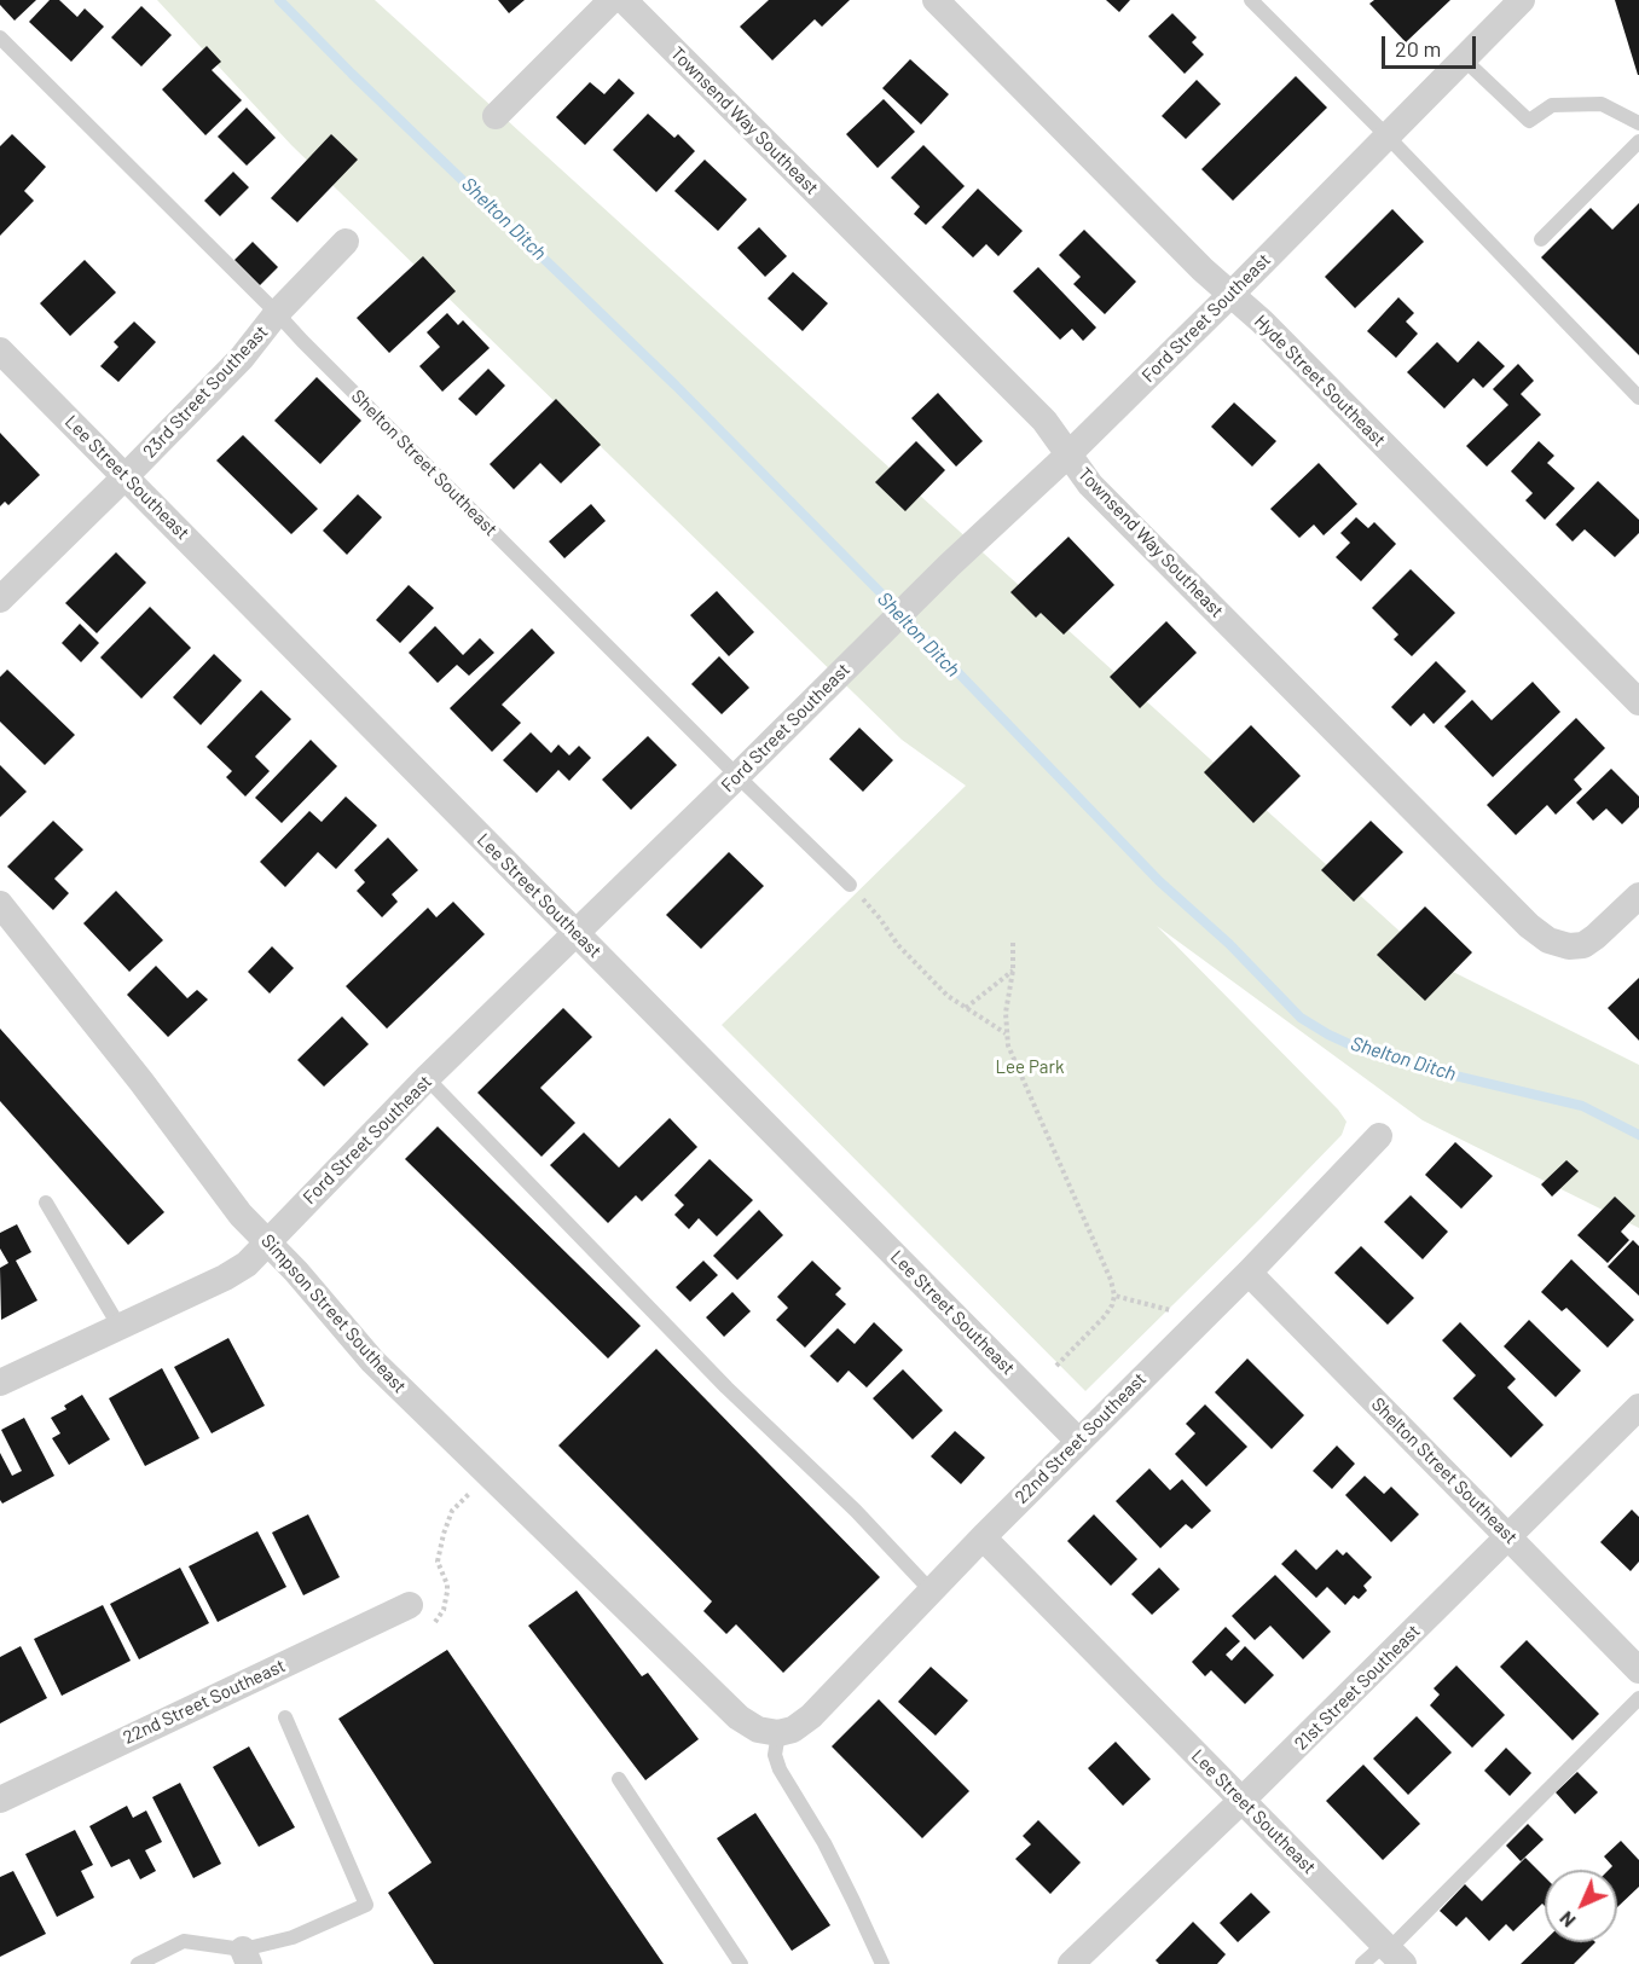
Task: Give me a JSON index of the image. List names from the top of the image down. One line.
{"streets":{"street":["Townsend Way Southeast","Ford Street Southeast","Hyde Street Southeast","23rd Street Southeast","Shelton Street Southeast","Lee Street Southeast","Simpson Street Southeast","22nd Street Southeast","21st Street Southeast"]},"crossings":[["Townsend Way Southeast","Ford Street Southeast"],["Ford Street Southeast","Hyde Street Southeast"],["Ford Street Southeast","Shelton Street Southeast"],["Ford Street Southeast","Lee Street Southeast"],["Ford Street Southeast","Simpson Street Southeast"],["23rd Street Southeast","Shelton Street Southeast"],["23rd Street Southeast","Lee Street Southeast"],["Shelton Street Southeast","22nd Street Southeast"],["Shelton Street Southeast","21st Street Southeast"],["Lee Street Southeast","22nd Street Southeast"],["Lee Street Southeast","21st Street Southeast"],["Simpson Street Southeast","22nd Street Southeast"]],"water":["Shelton Ditch"],"parks":["Lee Park"],"scale_bar":"20 m","north":"bottom left"}
